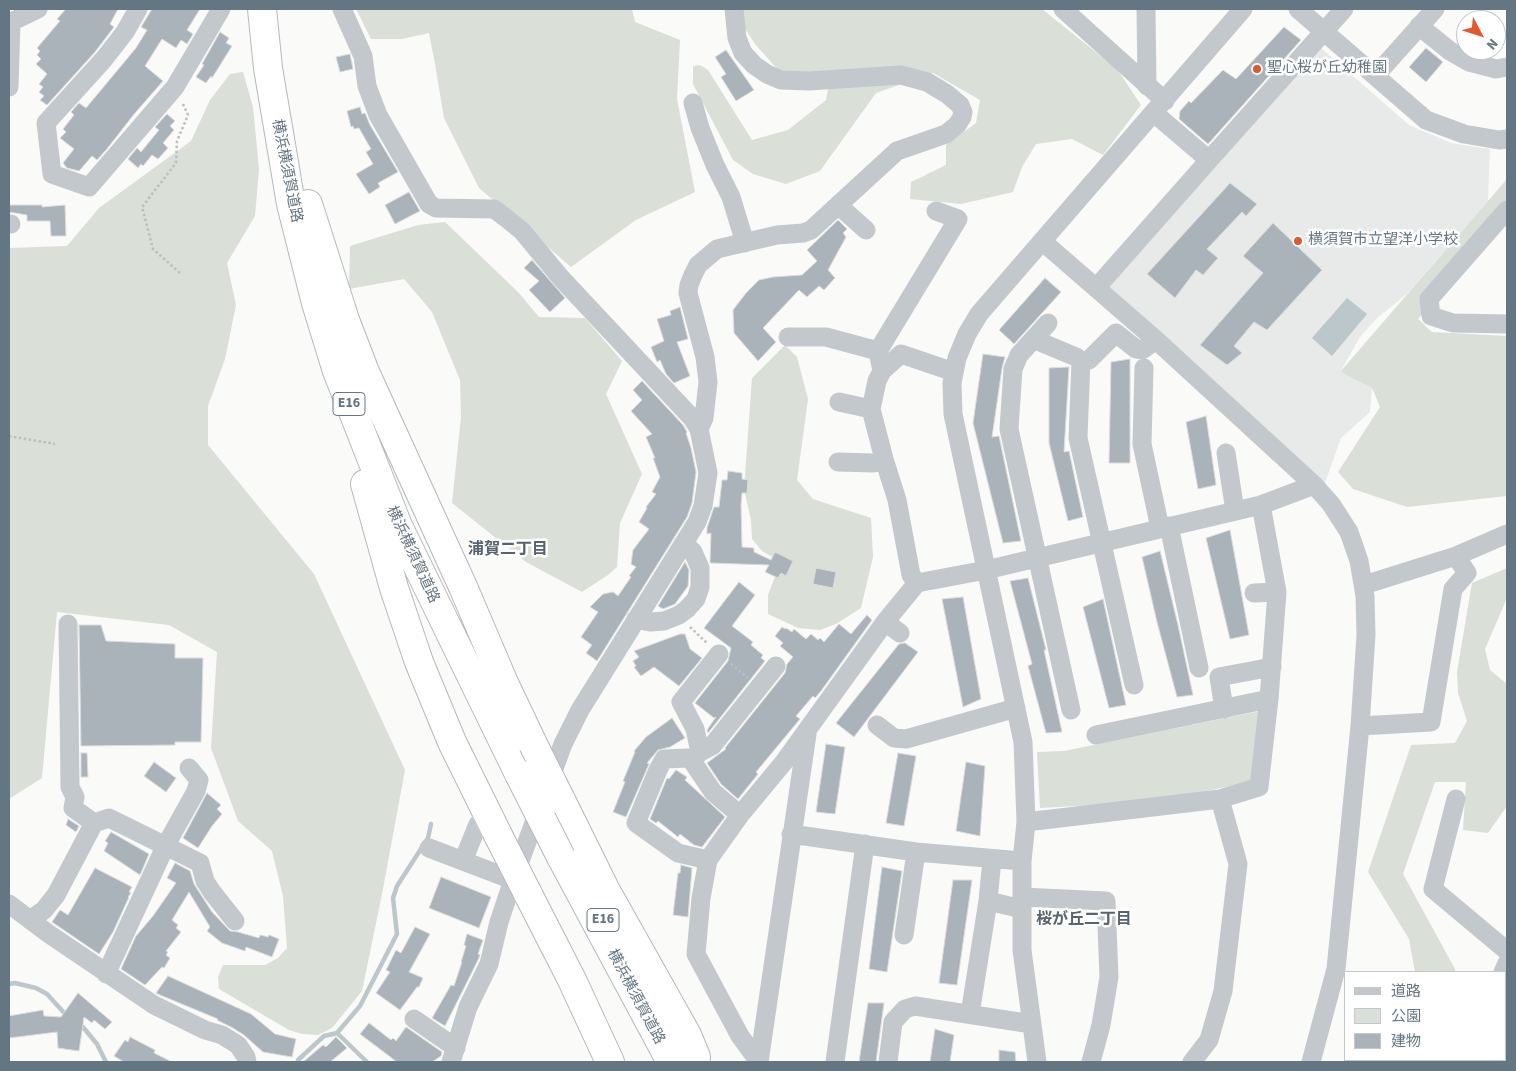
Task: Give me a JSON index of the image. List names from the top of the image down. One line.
{"streets":{"highway":["横浜横須賀道路","E16"]},"districts":["浦賀二丁目","桜が丘二丁目"],"places":["聖心桜が丘幼稚園","横須賀市立望洋小学校"],"legend":["道路","公園","建物"],"north":"bottom right"}
